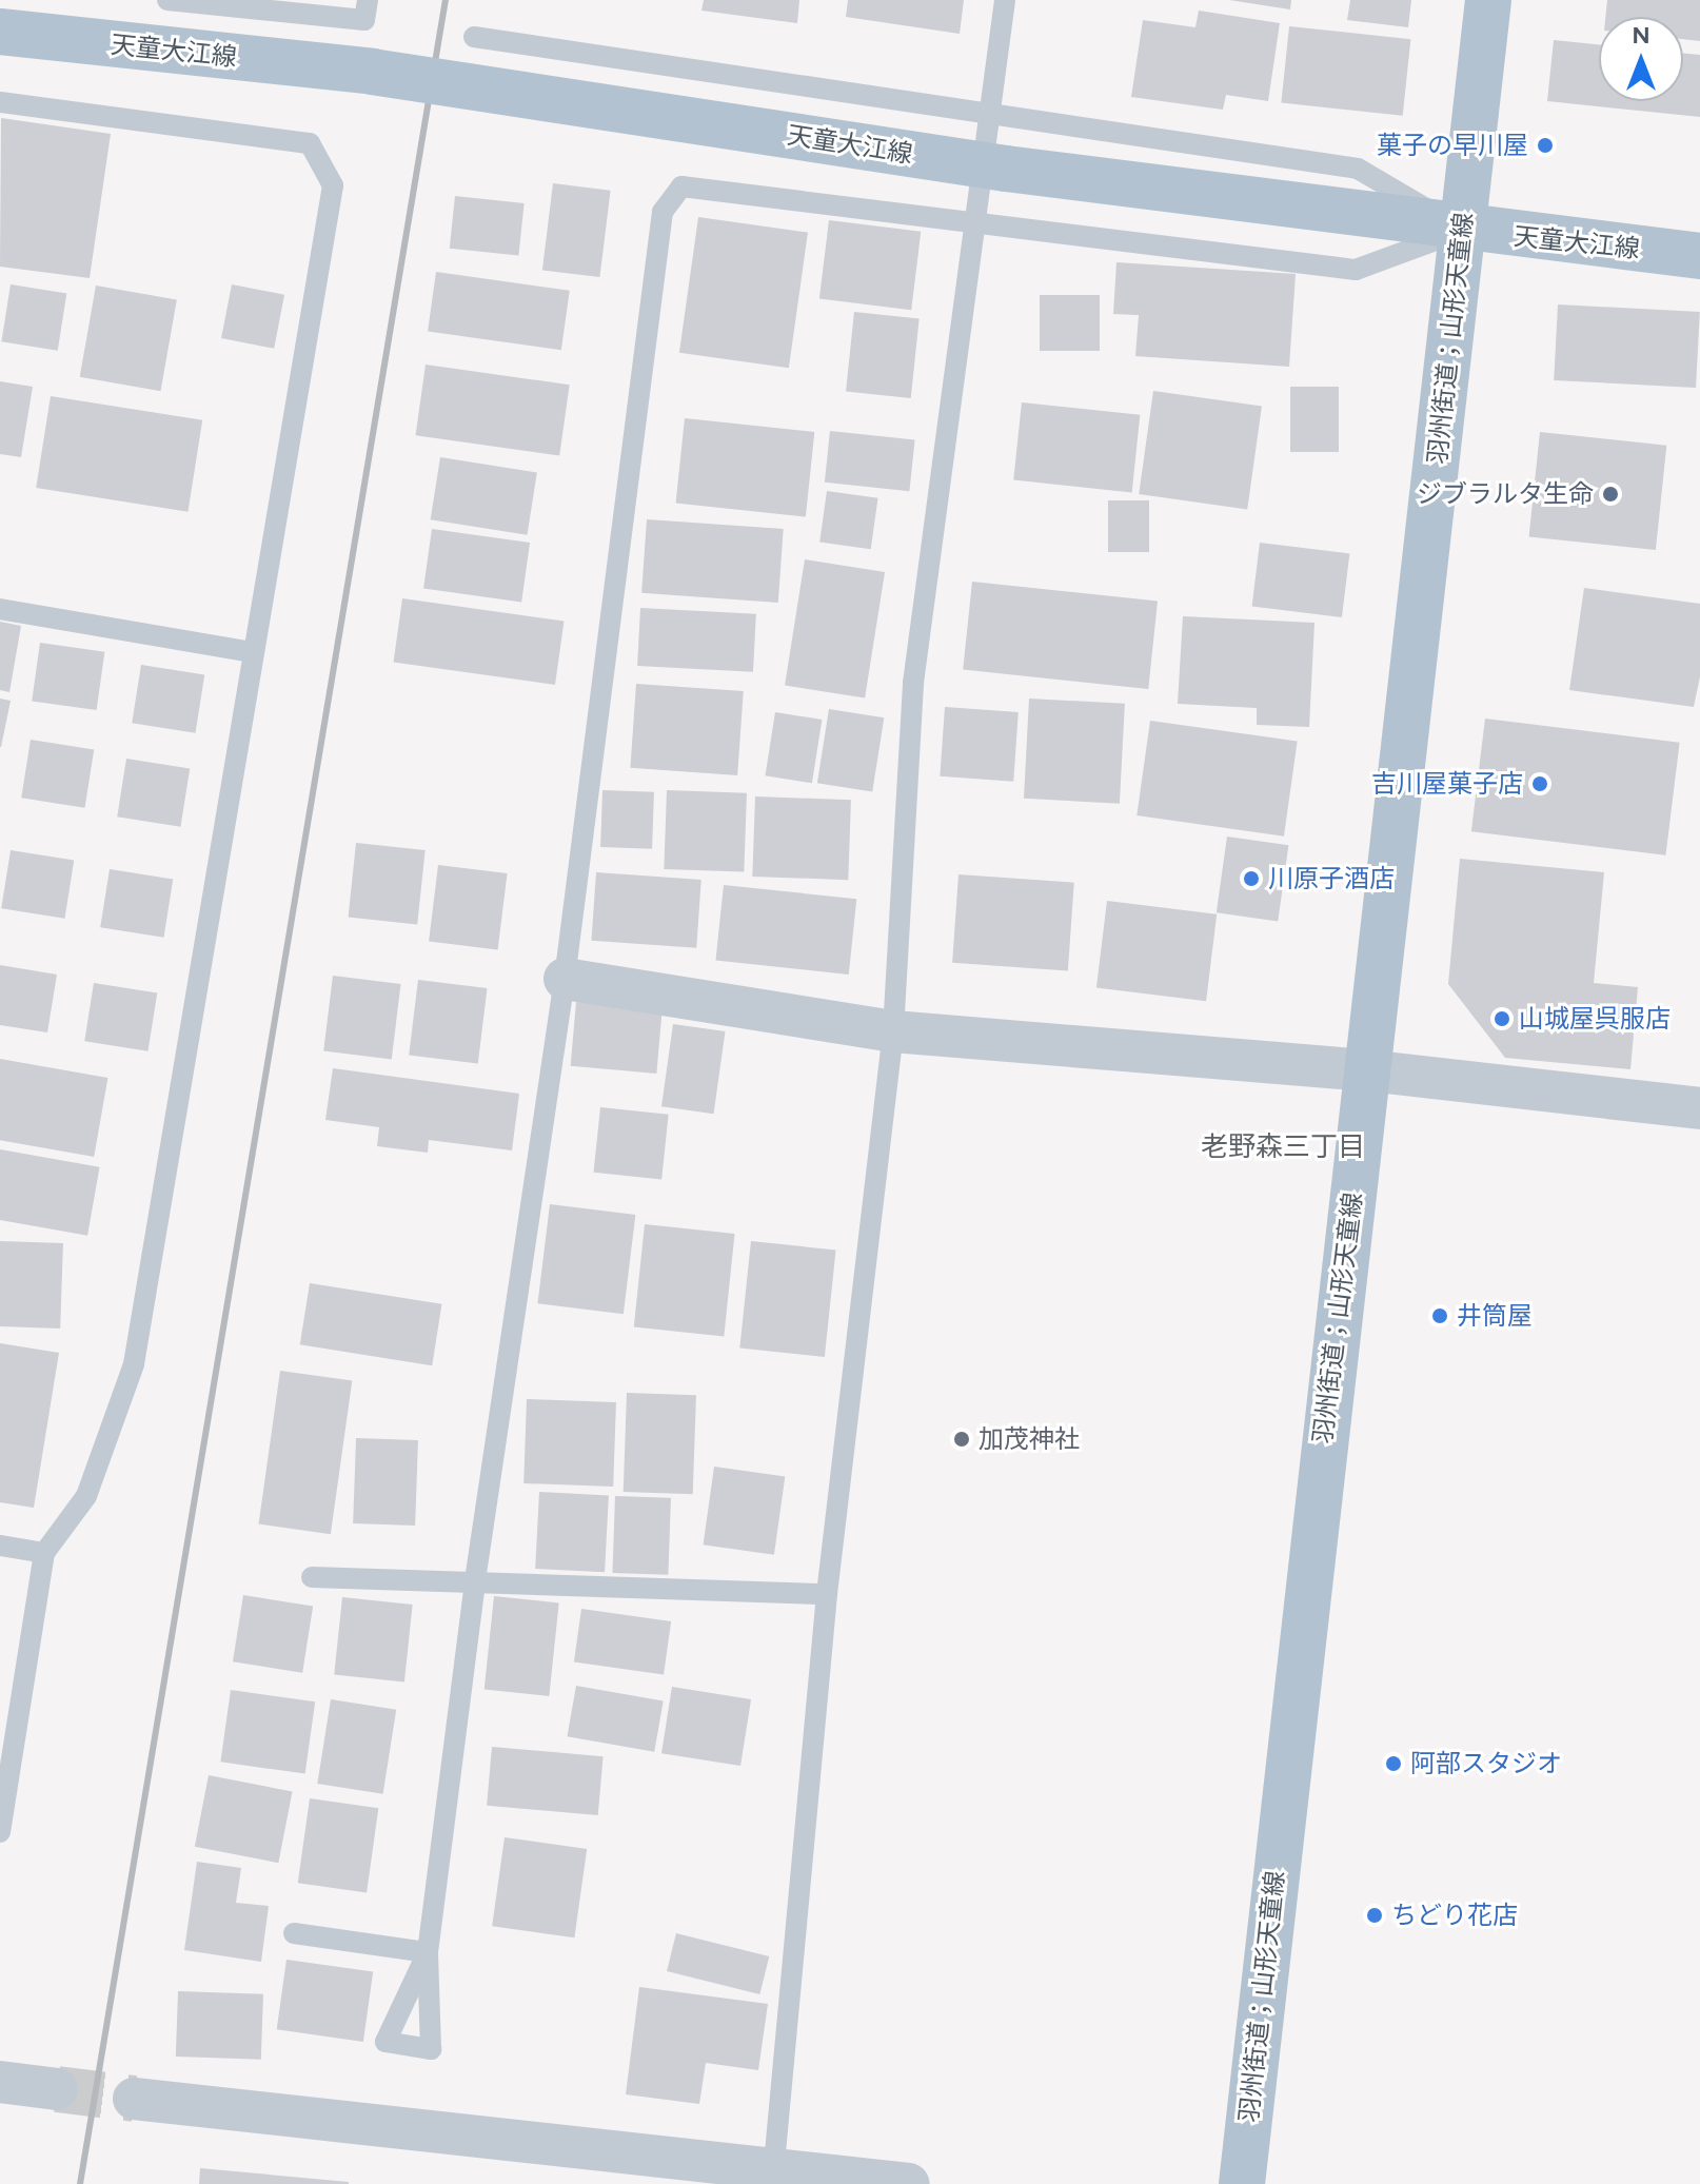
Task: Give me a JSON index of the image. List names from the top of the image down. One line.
{"streets":{"main road":["天童大江線","羽州街道；山形天童線"]},"crossings":[["天童大江線","羽州街道；山形天童線"]],"districts":["老野森三丁目"],"places":["菓子の早川屋","ジブラルタ生命","吉川屋菓子店","川原子酒店","山城屋呉服店","井筒屋","加茂神社","阿部スタジオ","ちどり花店"],"north":"top"}
